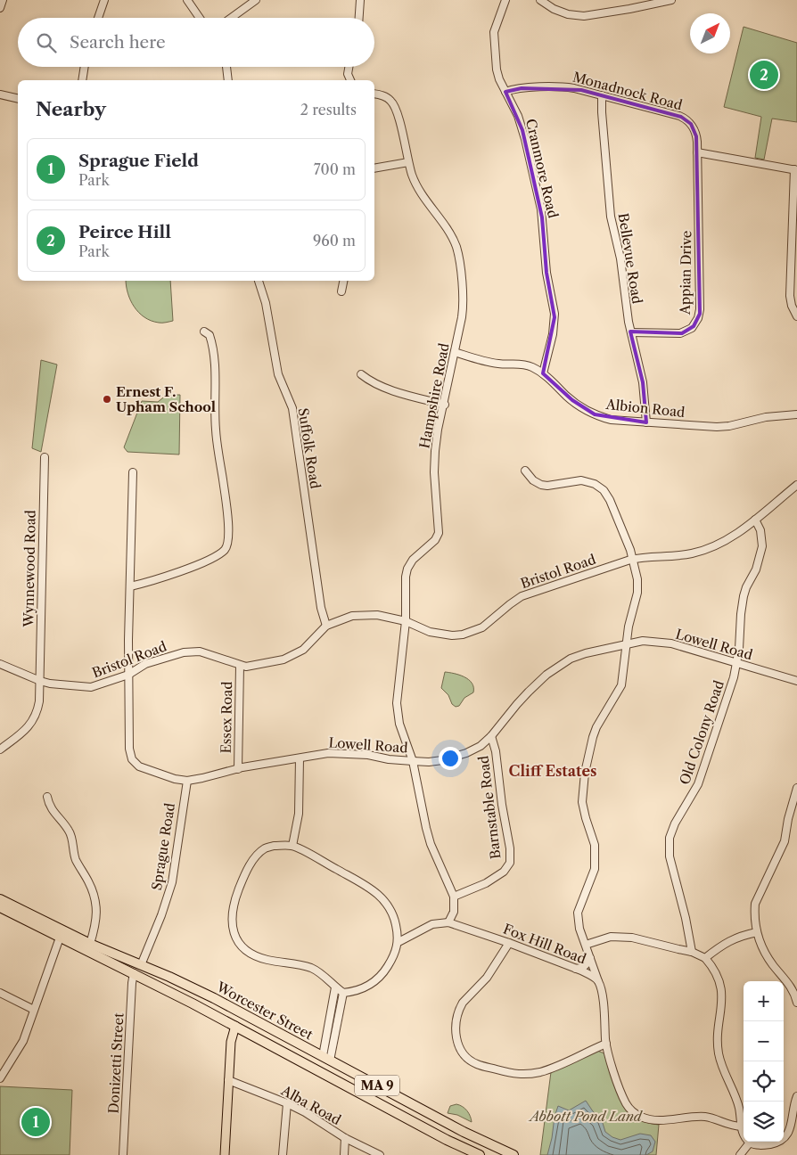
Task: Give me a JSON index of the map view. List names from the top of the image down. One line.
{"streets":{"highway":["Worcester Street","MA 9"],"street":["Monadnock Road","Cranmore Road","Bellevue Road","Appian Drive","Hampshire Road","Albion Road","Suffolk Road","Wynnewood Road","Bristol Road","Lowell Road","Essex Road","Old Colony Road","Barnstable Road","Sprague Road","Fox Hill Road","Donizetti Street","Alba Road"]},"crossings":[["Monadnock Road","Cranmore Road"],["Monadnock Road","Bellevue Road"],["Monadnock Road","Appian Drive"],["Cranmore Road","Albion Road"],["Bellevue Road","Appian Drive"],["Bellevue Road","Albion Road"],["Hampshire Road","Albion Road"],["Hampshire Road","Bristol Road"],["Hampshire Road","Lowell Road"],["Hampshire Road","Barnstable Road"],["Suffolk Road","Bristol Road"],["Wynnewood Road","Bristol Road"],["Bristol Road","Lowell Road"],["Bristol Road","Essex Road"],["Bristol Road","Old Colony Road"],["Bristol Road","Sprague Road"],["Lowell Road","Essex Road"],["Lowell Road","Old Colony Road"],["Lowell Road","Barnstable Road"],["Lowell Road","Sprague Road"],["Essex Road","Sprague Road"],["Sprague Road","Worcester Street"],["Worcester Street","Donizetti Street"]],"districts":["Cliff Estates"],"parks":["Abbott Pond Land"],"places":["Ernest F. Upham School"],"north":"top right","page":{"search":"Search here","pins":["2","1"],"heading":["Nearby","2 results"],"list":[{"mark":"1","name":"Sprague Field","note":"Park","value":"700 m"},{"mark":"2","name":"Peirce Hill","note":"Park","value":"960 m"}],"map_buttons":["+","−"]}}
